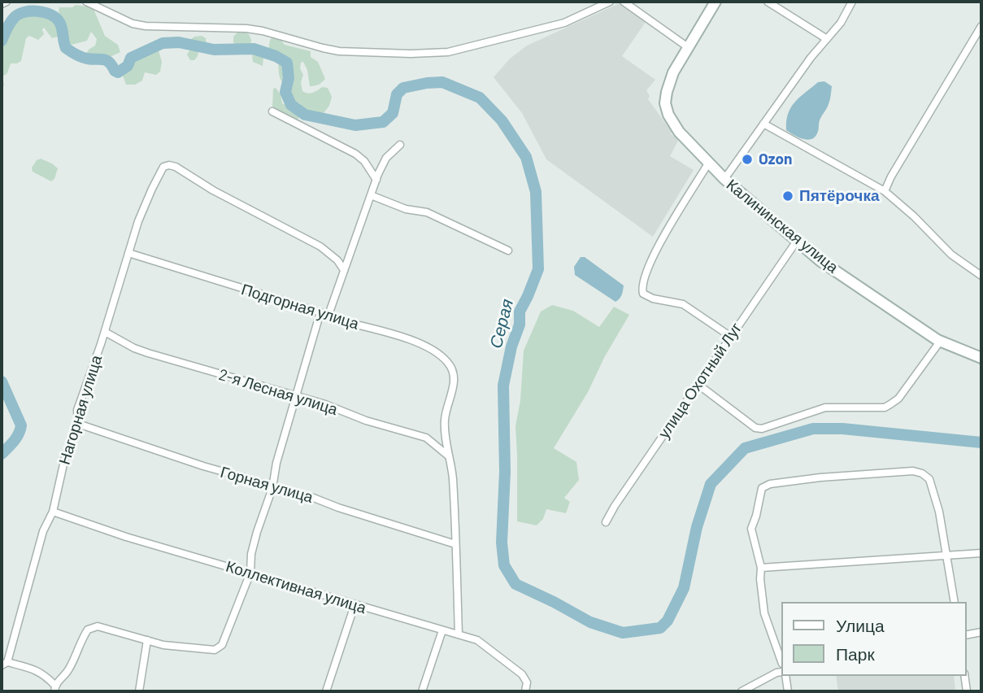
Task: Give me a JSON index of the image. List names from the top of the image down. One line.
{"streets":{"street":["Калининская улица","Подгорная улица","улица Охотный Луг","2-я Лесная улица","Нагорная улица","Горная улица","Коллективная улица"]},"crossings":[["Калининская улица","улица Охотный Луг"],["Подгорная улица","2-я Лесная улица"],["Подгорная улица","Нагорная улица"],["2-я Лесная улица","Нагорная улица"],["Нагорная улица","Горная улица"],["Нагорная улица","Коллективная улица"]],"water":["Серая"],"places":["Ozon","Пятёрочка"],"legend":["Улица","Парк"]}
